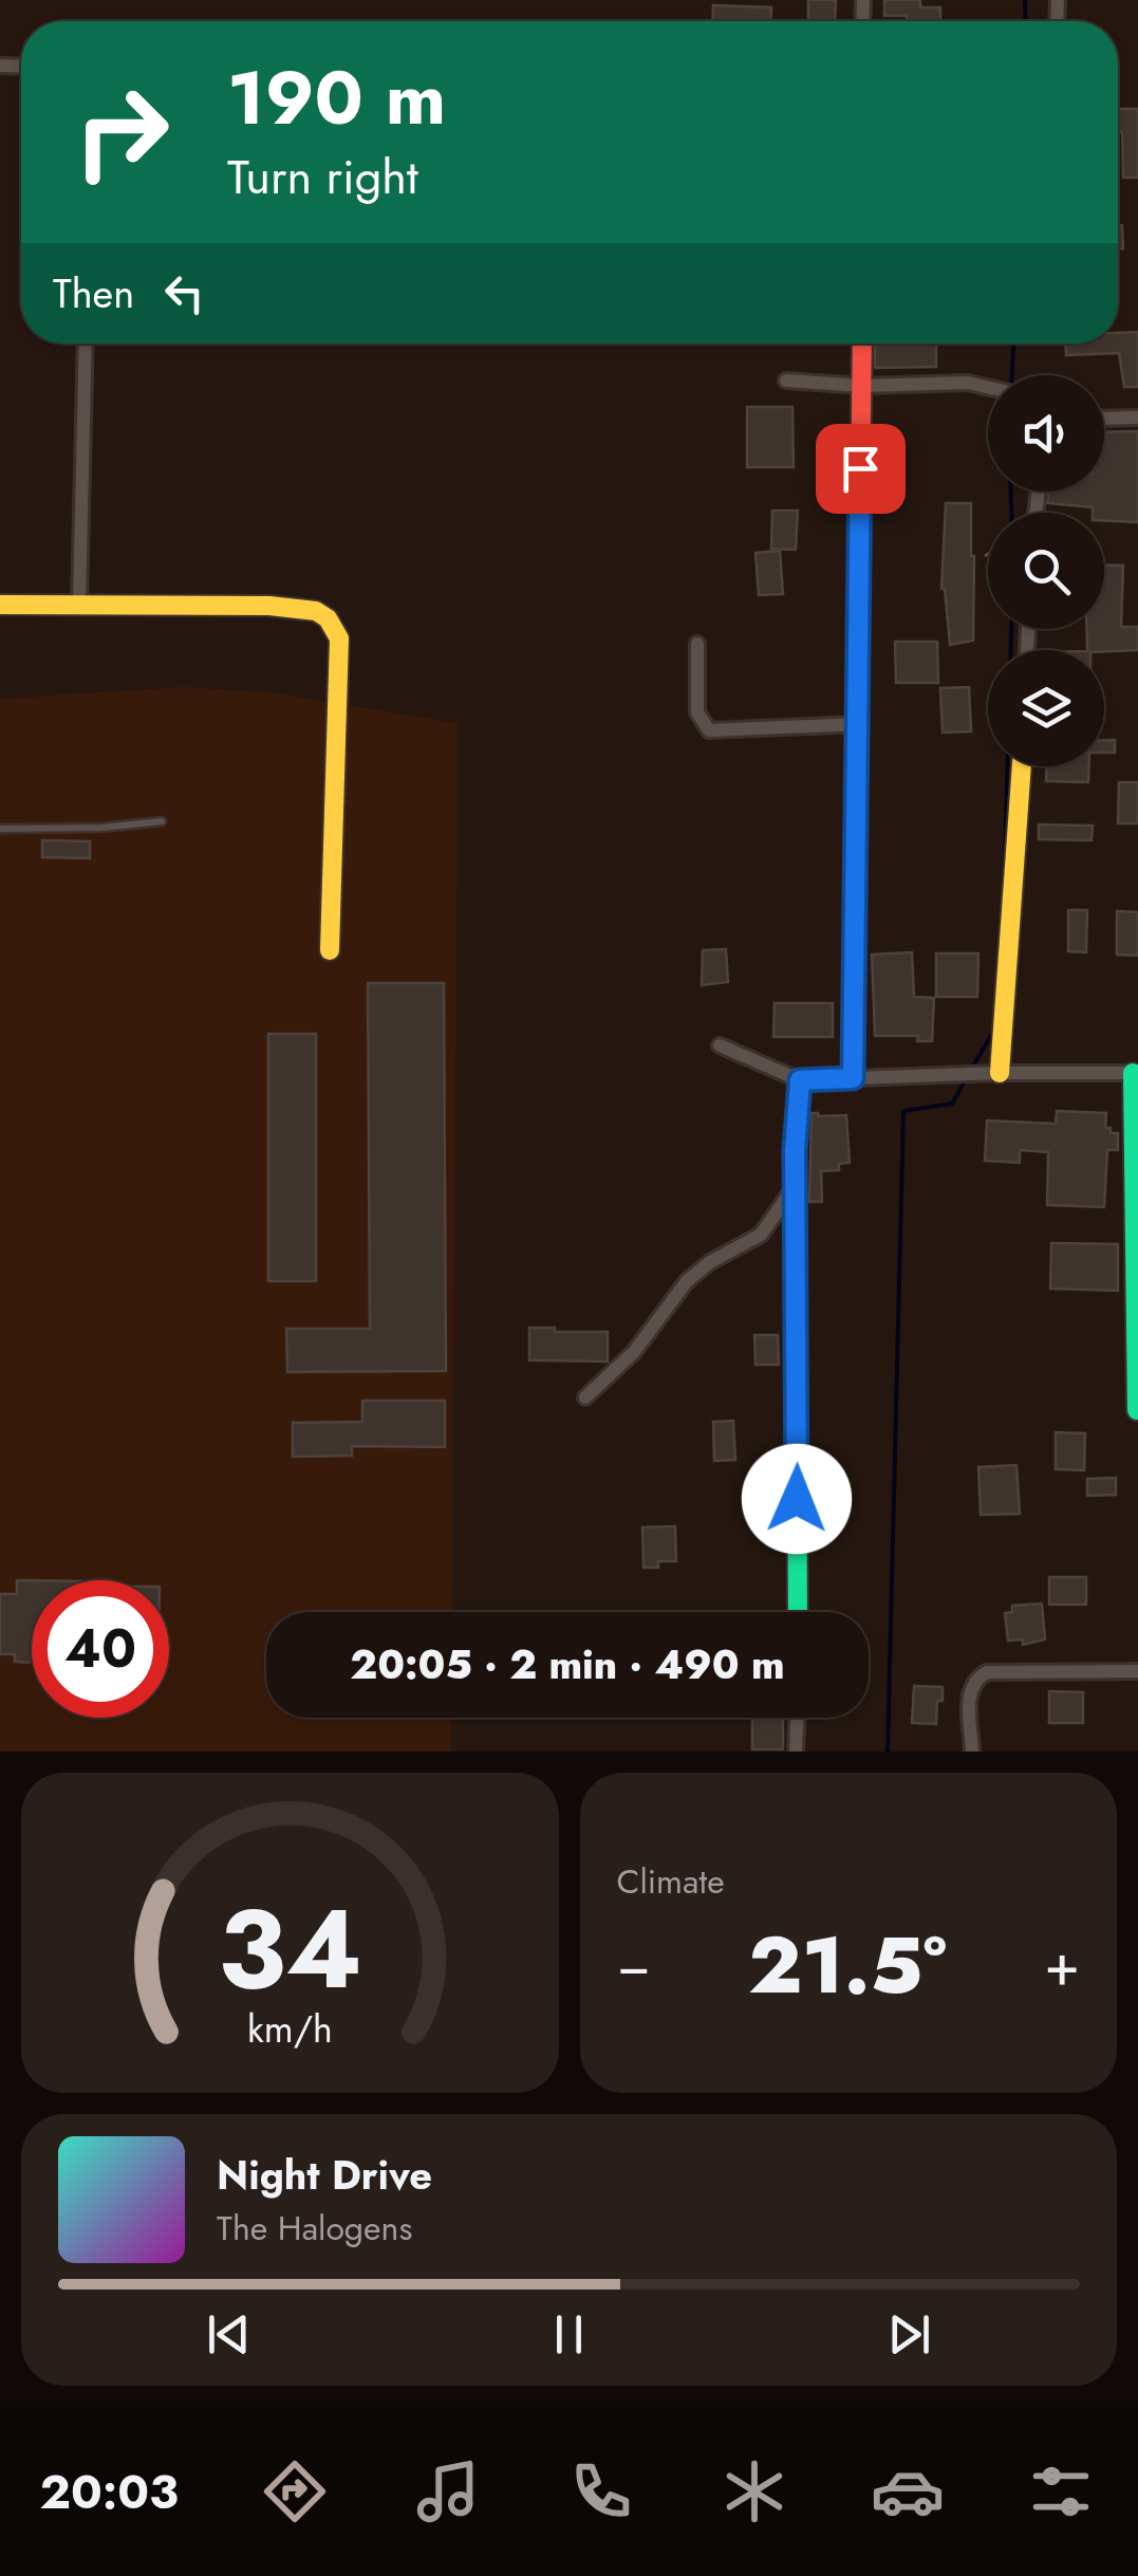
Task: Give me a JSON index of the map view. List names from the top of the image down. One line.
{"page":{"turn":["190 m","Turn right"],"then":"Then","limit":"40","trip":"20:05 · 2 min · 490 m","tile":"Climate","heat":["−","21.5°","+"],"song":["Night Drive","The Halogens"],"tabs":"20:03","gauge":["34","km/h"]}}
